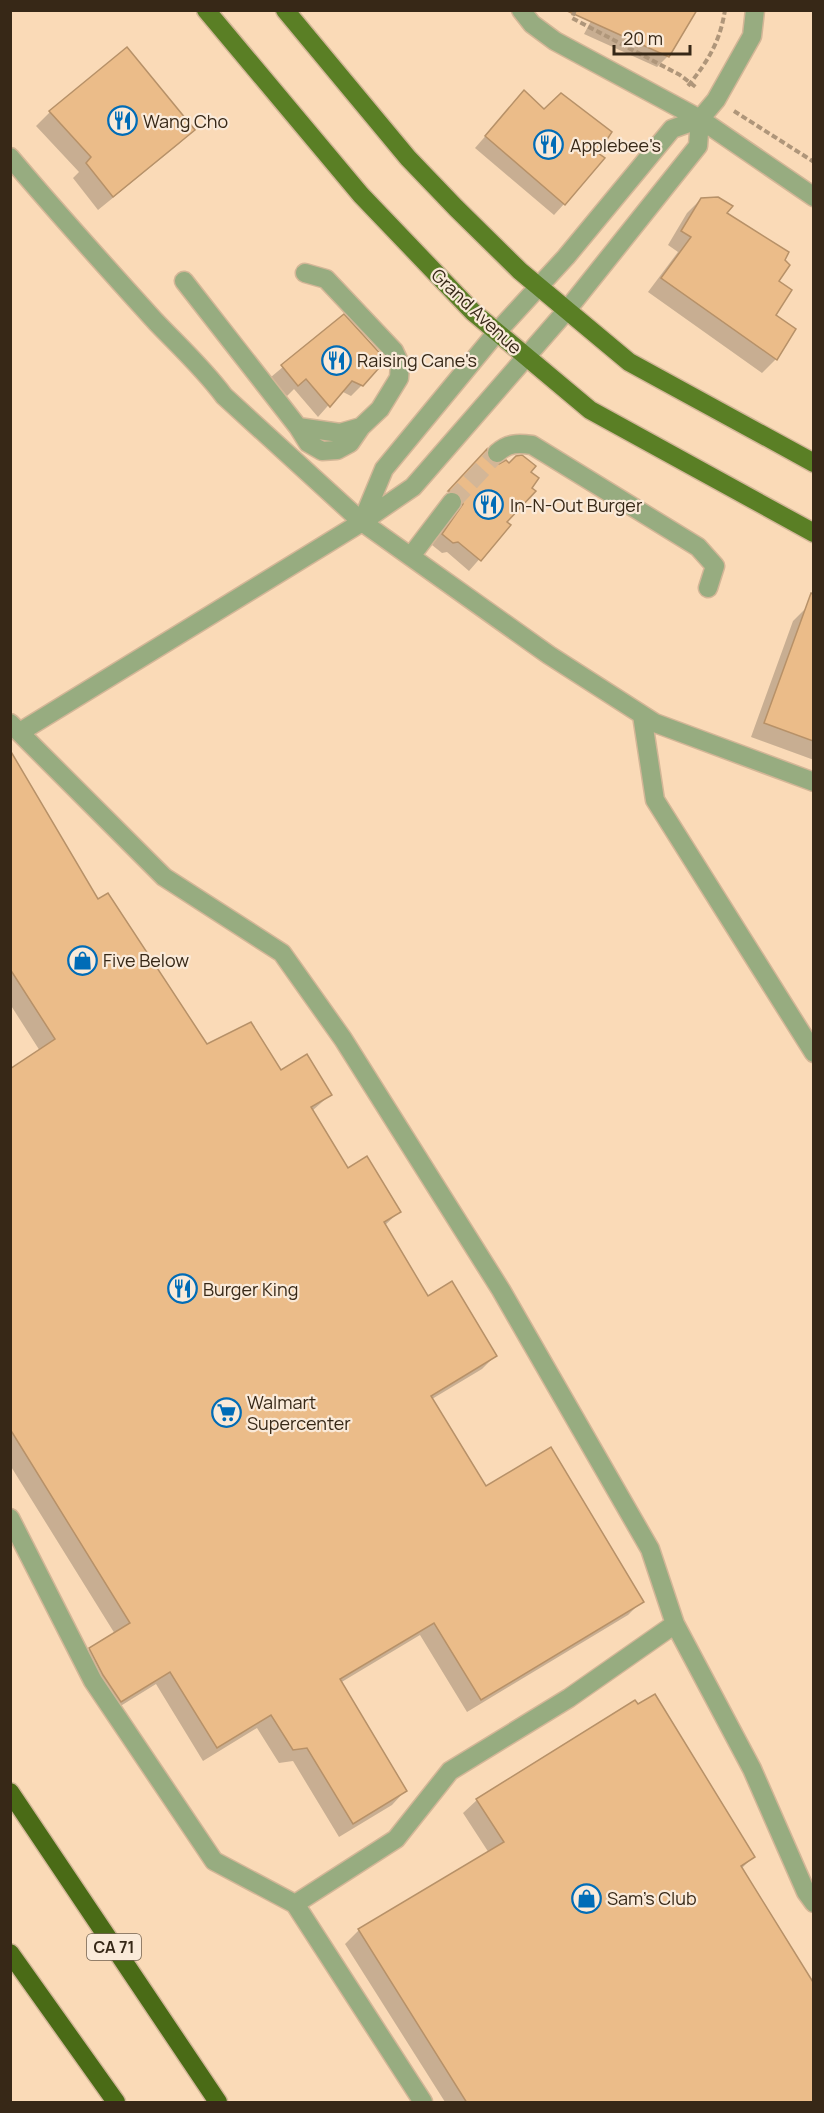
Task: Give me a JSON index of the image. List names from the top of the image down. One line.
{"streets":{"highway":["CA 71"],"main road":["Grand Avenue"]},"places":{"restaurant":["Wang Cho","Applebee's","Raising Cane's","In-N-Out Burger","Burger King"],"shop":["Five Below","Sam's Club"],"supermarket":["Walmart Supercenter"]},"scale_bar":"20 m"}
